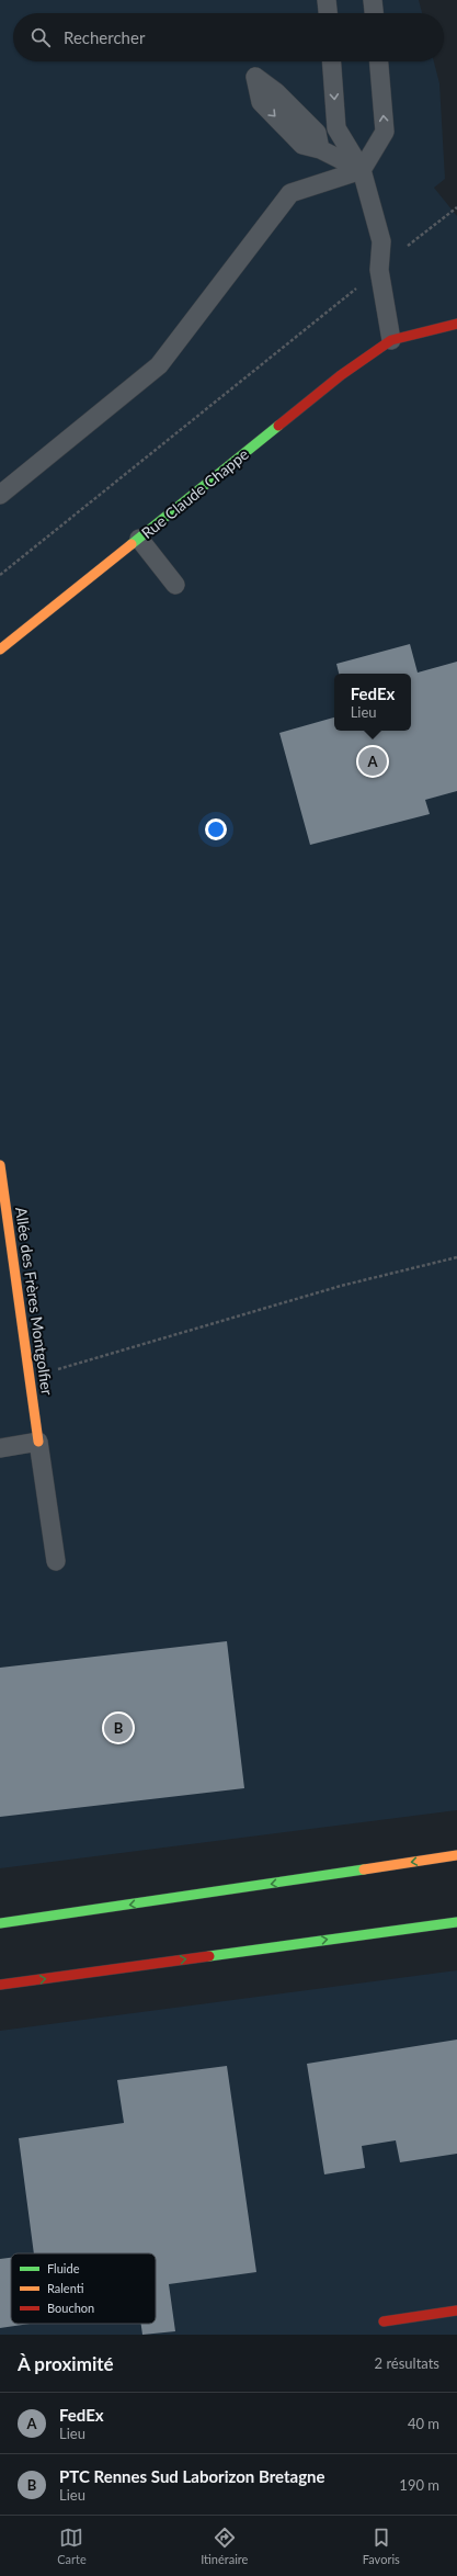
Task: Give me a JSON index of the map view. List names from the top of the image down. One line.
{"streets":{"street":["Rue Claude Chappe","Allée des Frères Montgolfier"]},"legend":["Fluide","Ralenti","Bouchon"],"page":{"search":"Rechercher","popup":["FedEx","Lieu"],"pins":["A","B"],"heading":["À proximité","2 résultats"],"list":[{"mark":"A","name":"FedEx","note":"Lieu","value":"40 m"},{"mark":"B","name":"PTC Rennes Sud Laborizon Bretagne","note":"Lieu","value":"190 m"}],"nav":["Carte","Itinéraire","Favoris"]}}
